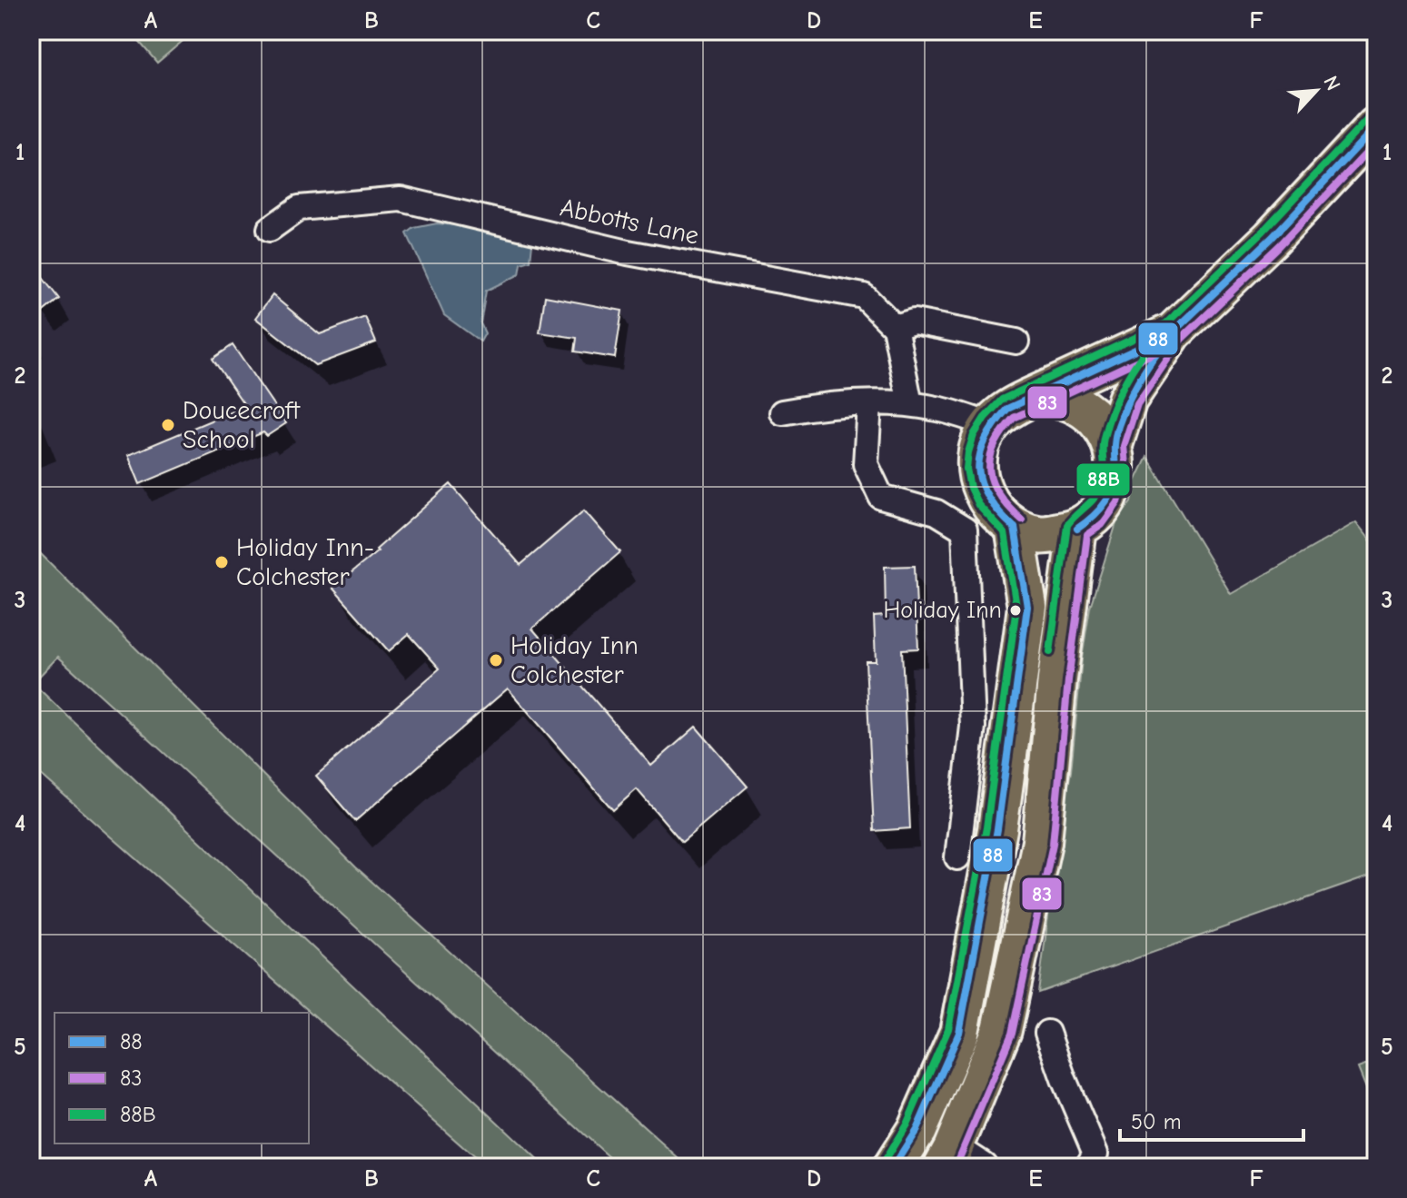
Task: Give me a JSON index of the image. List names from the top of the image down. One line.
{"streets":{"street":["Abbotts Lane"]},"places":["Doucecroft School","Holiday Inn- Colchester","Holiday Inn","Holiday Inn Colchester"],"lines":["transit line 88B","transit line 88","transit line 83"],"legend":["88","83","88B"],"scale_bar":"50 m","north":"top right","grid":{"columns":["A","B","C","D","E","F"],"rows":["1","2","3","4","5"]}}
